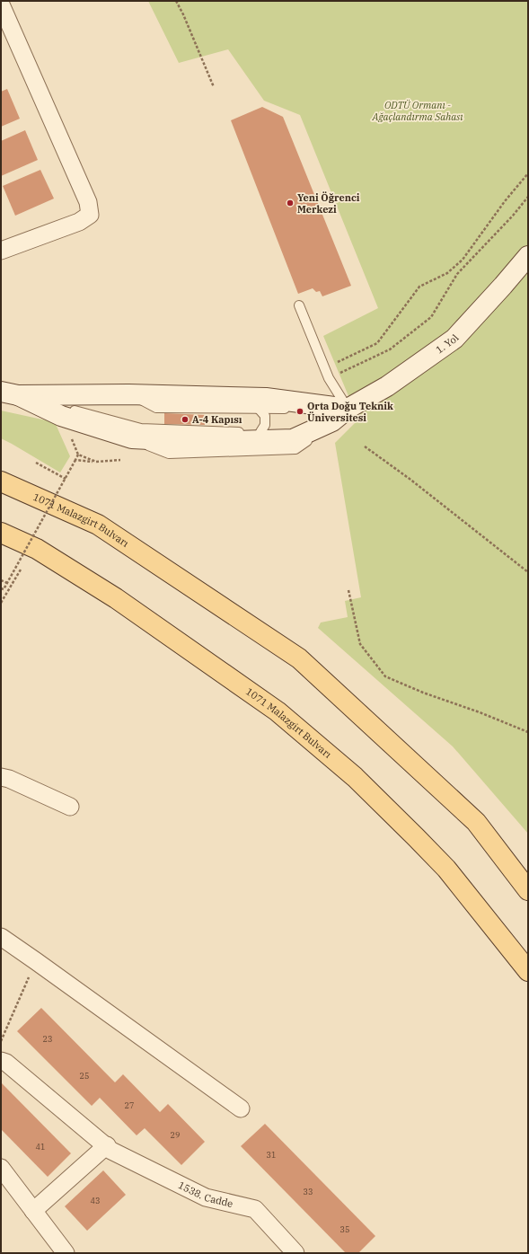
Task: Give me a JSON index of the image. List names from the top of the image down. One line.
{"streets":{"main road":["1071 Malazgirt Bulvarı"],"street":["1. Yol","1538. Cadde"]},"parks":["ODTÜ Ormanı - Ağaçlandırma Sahası"],"places":["Yeni Öğrenci Merkezi","Orta Doğu Teknik Üniversitesi","A-4 Kapısı"],"house_numbers":["23","25","27","29","41","31","33","43","35"]}
